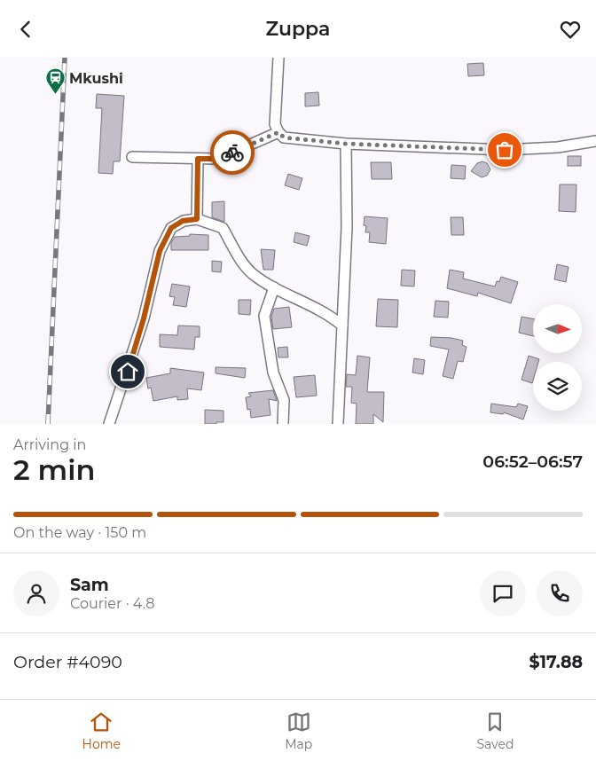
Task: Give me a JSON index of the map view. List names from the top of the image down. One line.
{"places":{"station":["Mkushi"]},"north":"right","page":{"header":"Zuppa","heading":["2 min","Arriving in","06:52–06:57"],"panel":["Sam","Courier · 4.8","Order #4090","$17.88"],"bar":"On the way · 150 m","tabs":["Home","Map","Saved"]}}
